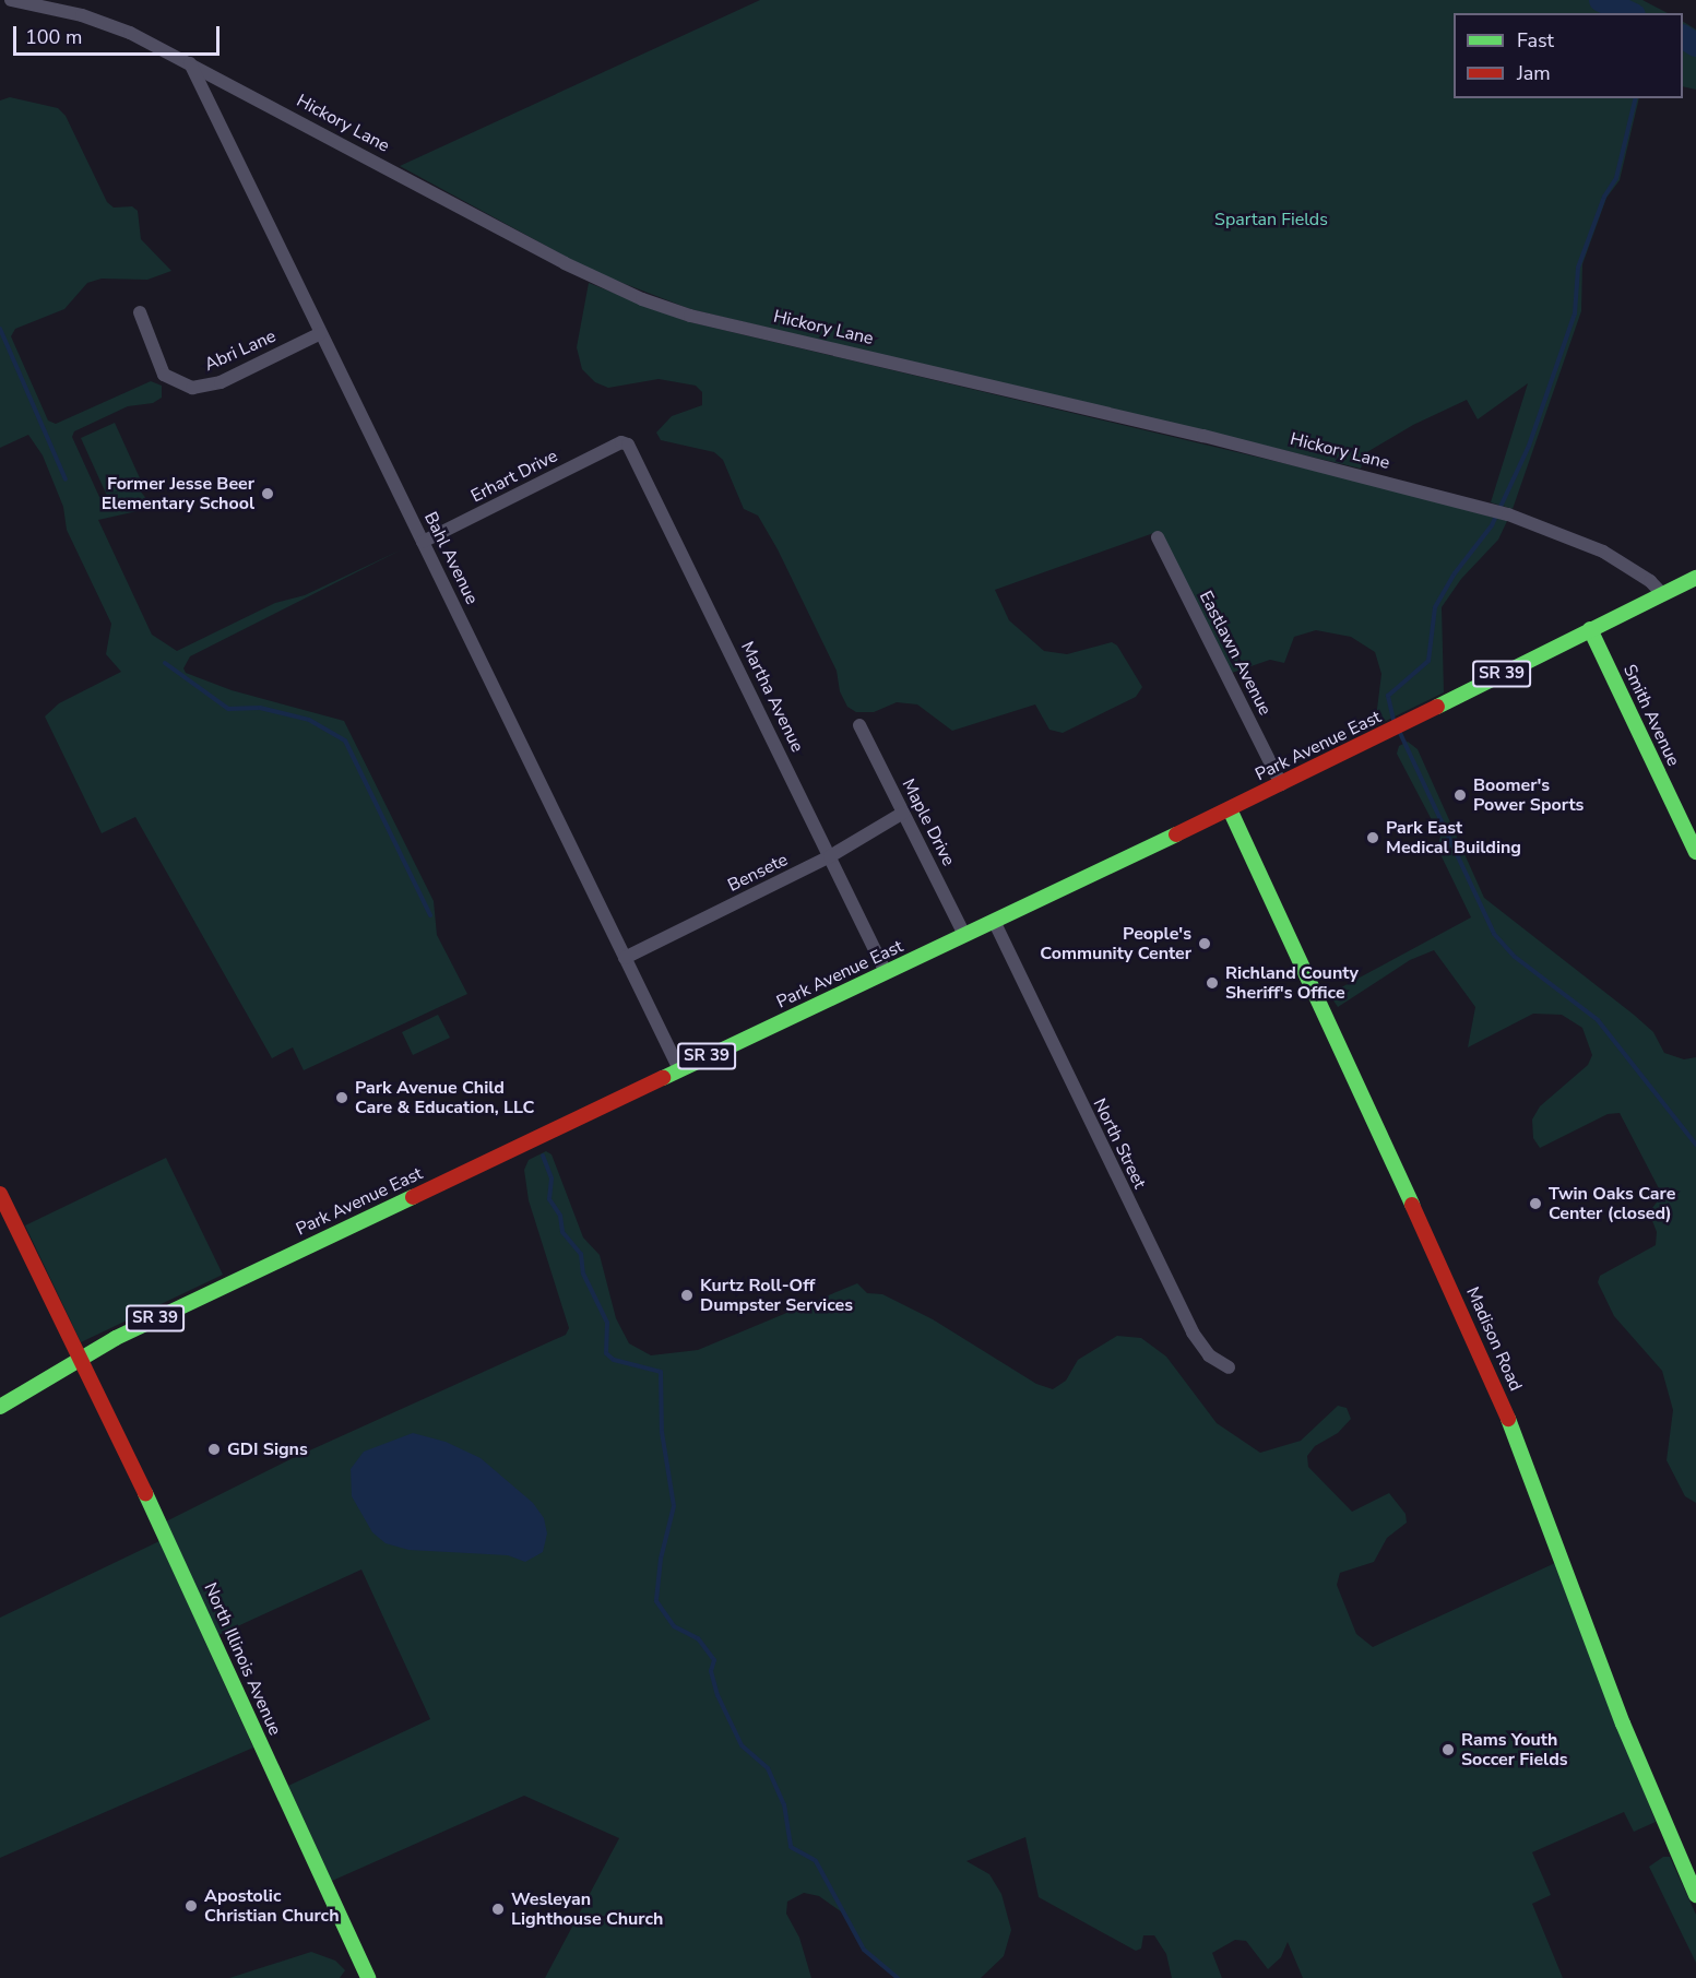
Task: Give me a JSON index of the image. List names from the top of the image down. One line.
{"streets":{"street":["Hickory Lane","Abri Lane","Erhart Drive","Bahl Avenue","Eastlawn Avenue","SR 39","Martha Avenue","Smith Avenue","Park Avenue East","Maple Drive","Bensete","North Street","Madison Road","North Illinois Avenue"]},"crossings":[["Hickory Lane","Bahl Avenue"],["Hickory Lane","Park Avenue East"],["Abri Lane","Bahl Avenue"],["Erhart Drive","Bahl Avenue"],["Erhart Drive","Martha Avenue"],["Bahl Avenue","Park Avenue East"],["Bahl Avenue","Bensete"],["Eastlawn Avenue","Park Avenue East"],["Martha Avenue","Park Avenue East"],["Martha Avenue","Bensete"],["Smith Avenue","Park Avenue East"],["Park Avenue East","Maple Drive"],["Park Avenue East","North Street"],["Park Avenue East","Madison Road"],["Park Avenue East","North Illinois Avenue"],["Maple Drive","Bensete"]],"parks":["Spartan Fields"],"places":["Former Jesse Beer Elementary School","Boomer's Power Sports","Park East Medical Building","People's Community Center","Richland County Sheriff's Office","Park Avenue Child Care & Education, LLC","Twin Oaks Care Center (closed)","Kurtz Roll-Off Dumpster Services","GDI Signs","Rams Youth Soccer Fields","Apostolic Christian Church","Wesleyan Lighthouse Church"],"legend":["Fast","Jam"],"scale_bar":"100 m"}
